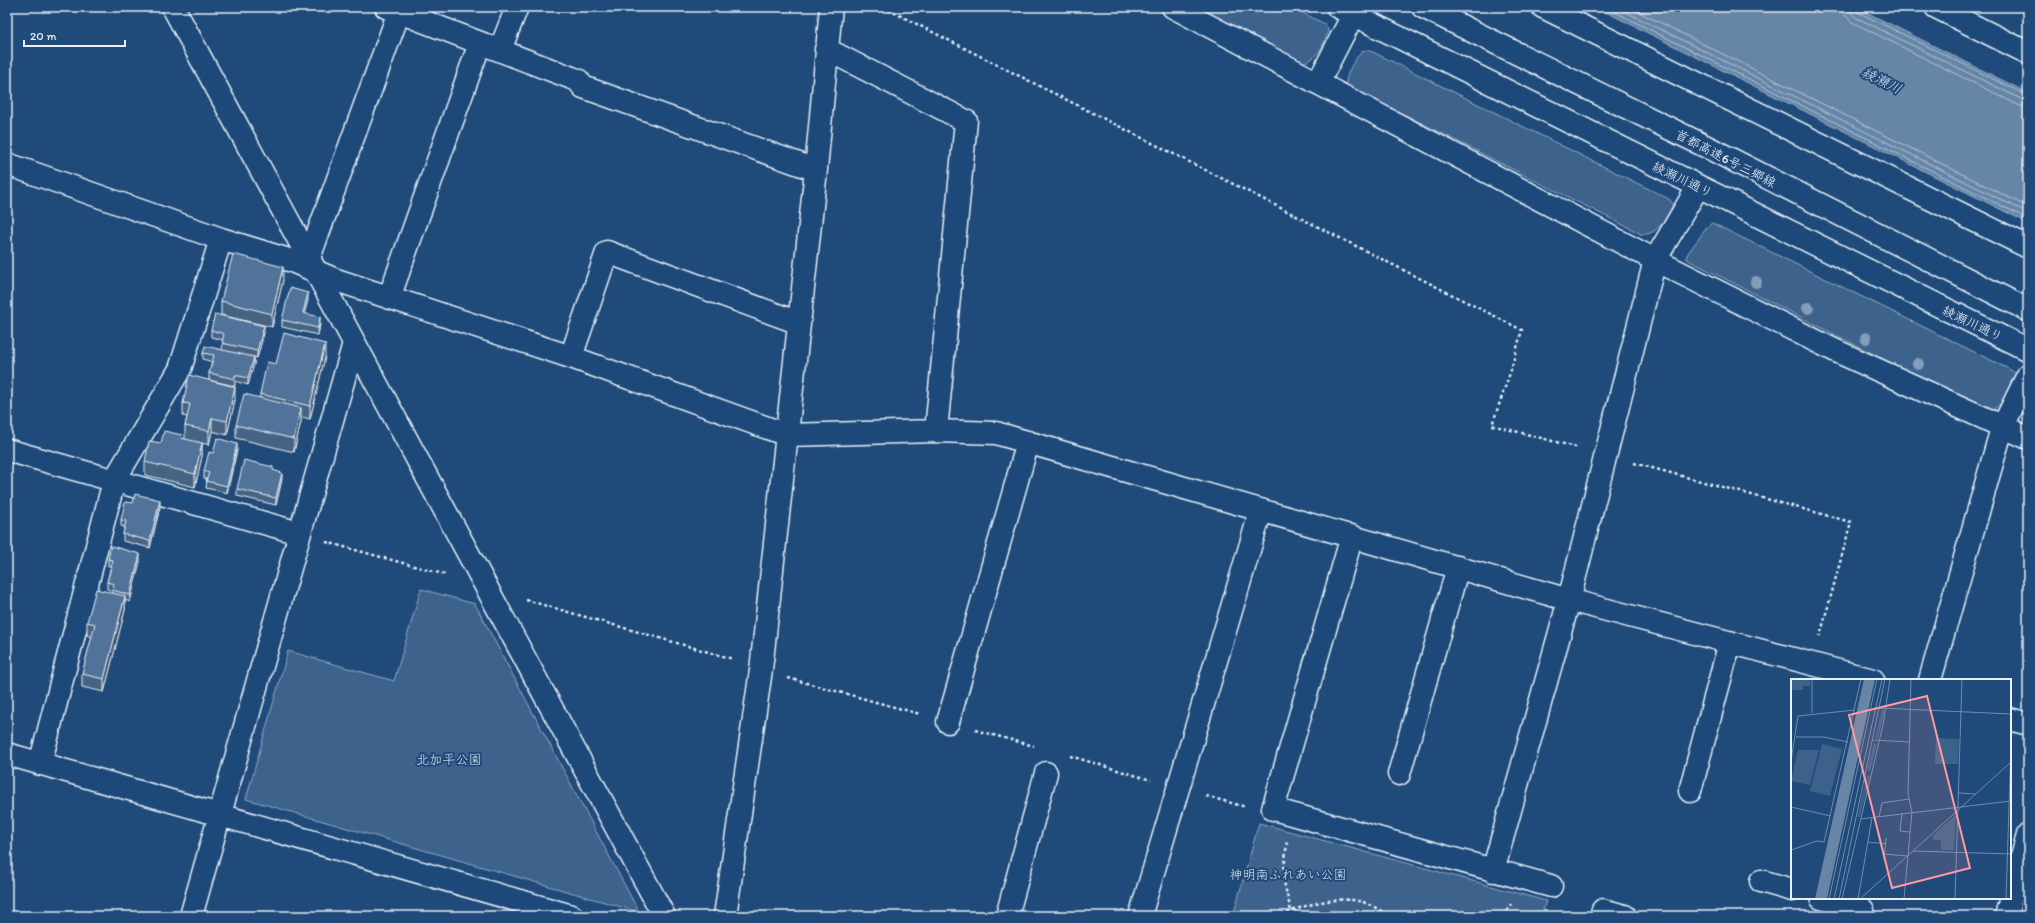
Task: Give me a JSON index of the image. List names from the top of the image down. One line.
{"streets":{"main road":["首都高速6号三郷線","綾瀬川通り"]},"water":["綾瀬川"],"parks":["北加平公園","神明南ふれあい公園"],"scale_bar":"20 m"}
